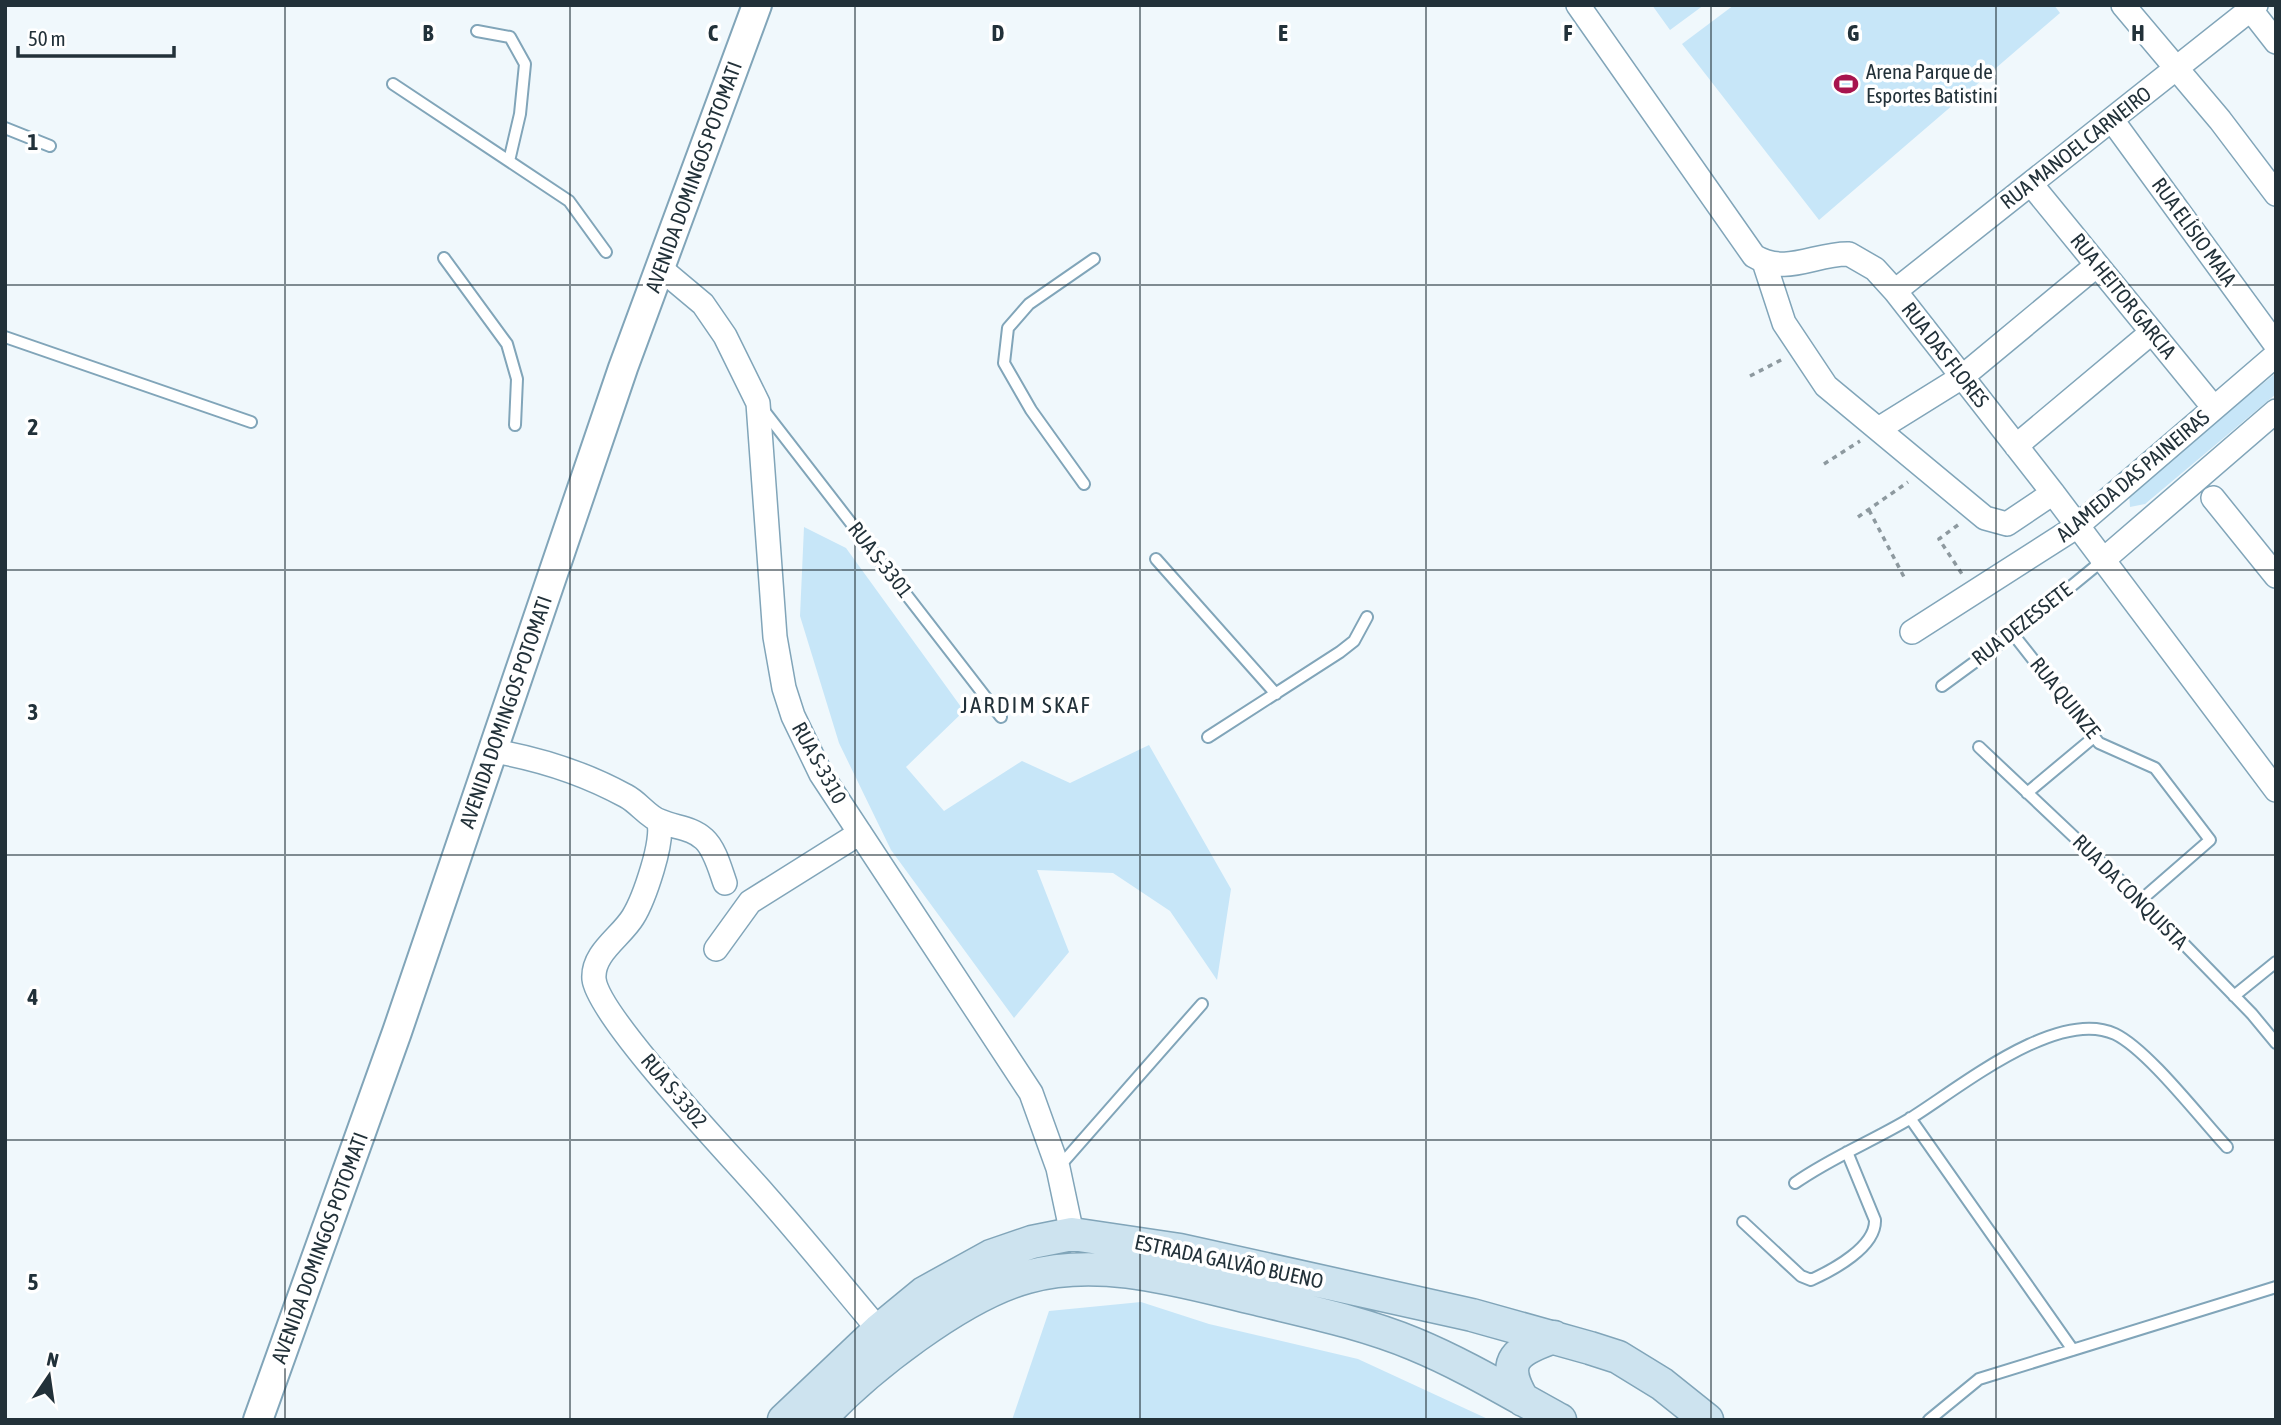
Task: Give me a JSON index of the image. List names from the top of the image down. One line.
{"streets":{"main road":["ESTRADA GALVÃO BUENO"],"street":["RUA MANOEL CARNEIRO","AVENIDA DOMINGOS POTOMATI","RUA ELÍSIO MAIA","RUA HEITOR GARCIA","RUA DAS FLORES","ALAMEDA DAS PAINEIRAS","RUA S-3310","RUA S-3302"],"lane":["RUA S-3301","RUA DEZESSETE","RUA QUINZE","RUA DA CONQUISTA"]},"crossings":[["RUA MANOEL CARNEIRO","RUA ELÍSIO MAIA"],["RUA MANOEL CARNEIRO","RUA HEITOR GARCIA"],["RUA MANOEL CARNEIRO","RUA DAS FLORES"],["AVENIDA DOMINGOS POTOMATI","RUA S-3310"],["RUA HEITOR GARCIA","ALAMEDA DAS PAINEIRAS"],["RUA DAS FLORES","ALAMEDA DAS PAINEIRAS"],["RUA DAS FLORES","RUA DEZESSETE"],["ALAMEDA DAS PAINEIRAS","RUA DEZESSETE"],["RUA S-3301","RUA S-3310"],["RUA DEZESSETE","RUA QUINZE"],["RUA QUINZE","RUA DA CONQUISTA"],["RUA S-3310","ESTRADA GALVÃO BUENO"],["RUA S-3302","ESTRADA GALVÃO BUENO"]],"districts":["JARDIM SKAF"],"places":{"sports":["Arena Parque de Esportes Batistini"]},"scale_bar":"50 m","north":"top","grid":{"columns":["B","C","D","E","F","G","H"],"rows":["1","2","3","4","5"]}}
